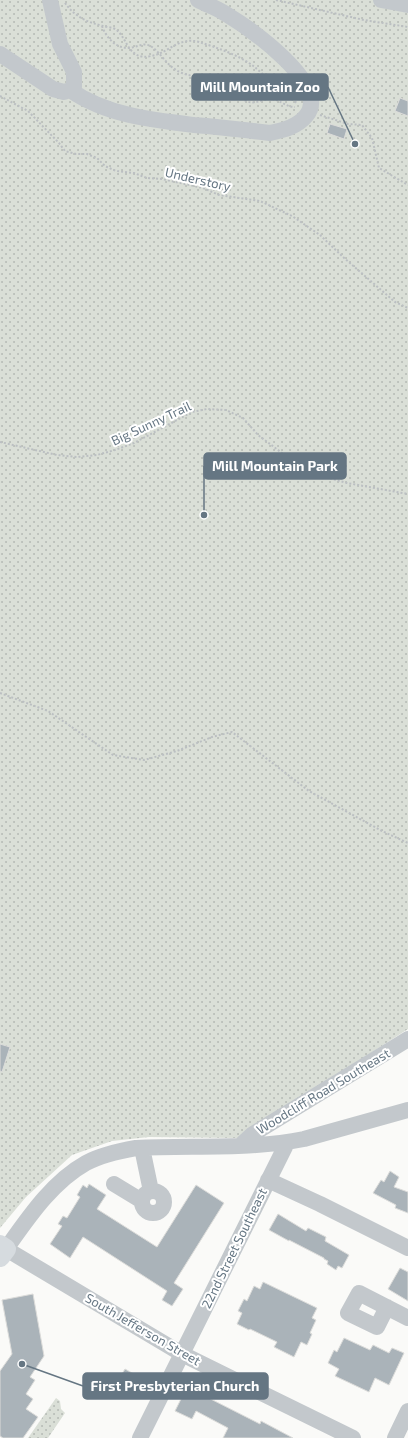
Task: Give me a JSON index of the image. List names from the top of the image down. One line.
{"streets":{"street":["Woodcliff Road Southeast","22nd Street Southeast","South Jefferson Street"],"path":["Understory","Big Sunny Trail"]},"crossings":[["22nd Street Southeast","South Jefferson Street"]],"places":["Mill Mountain Zoo","Mill Mountain Park","First Presbyterian Church"]}
